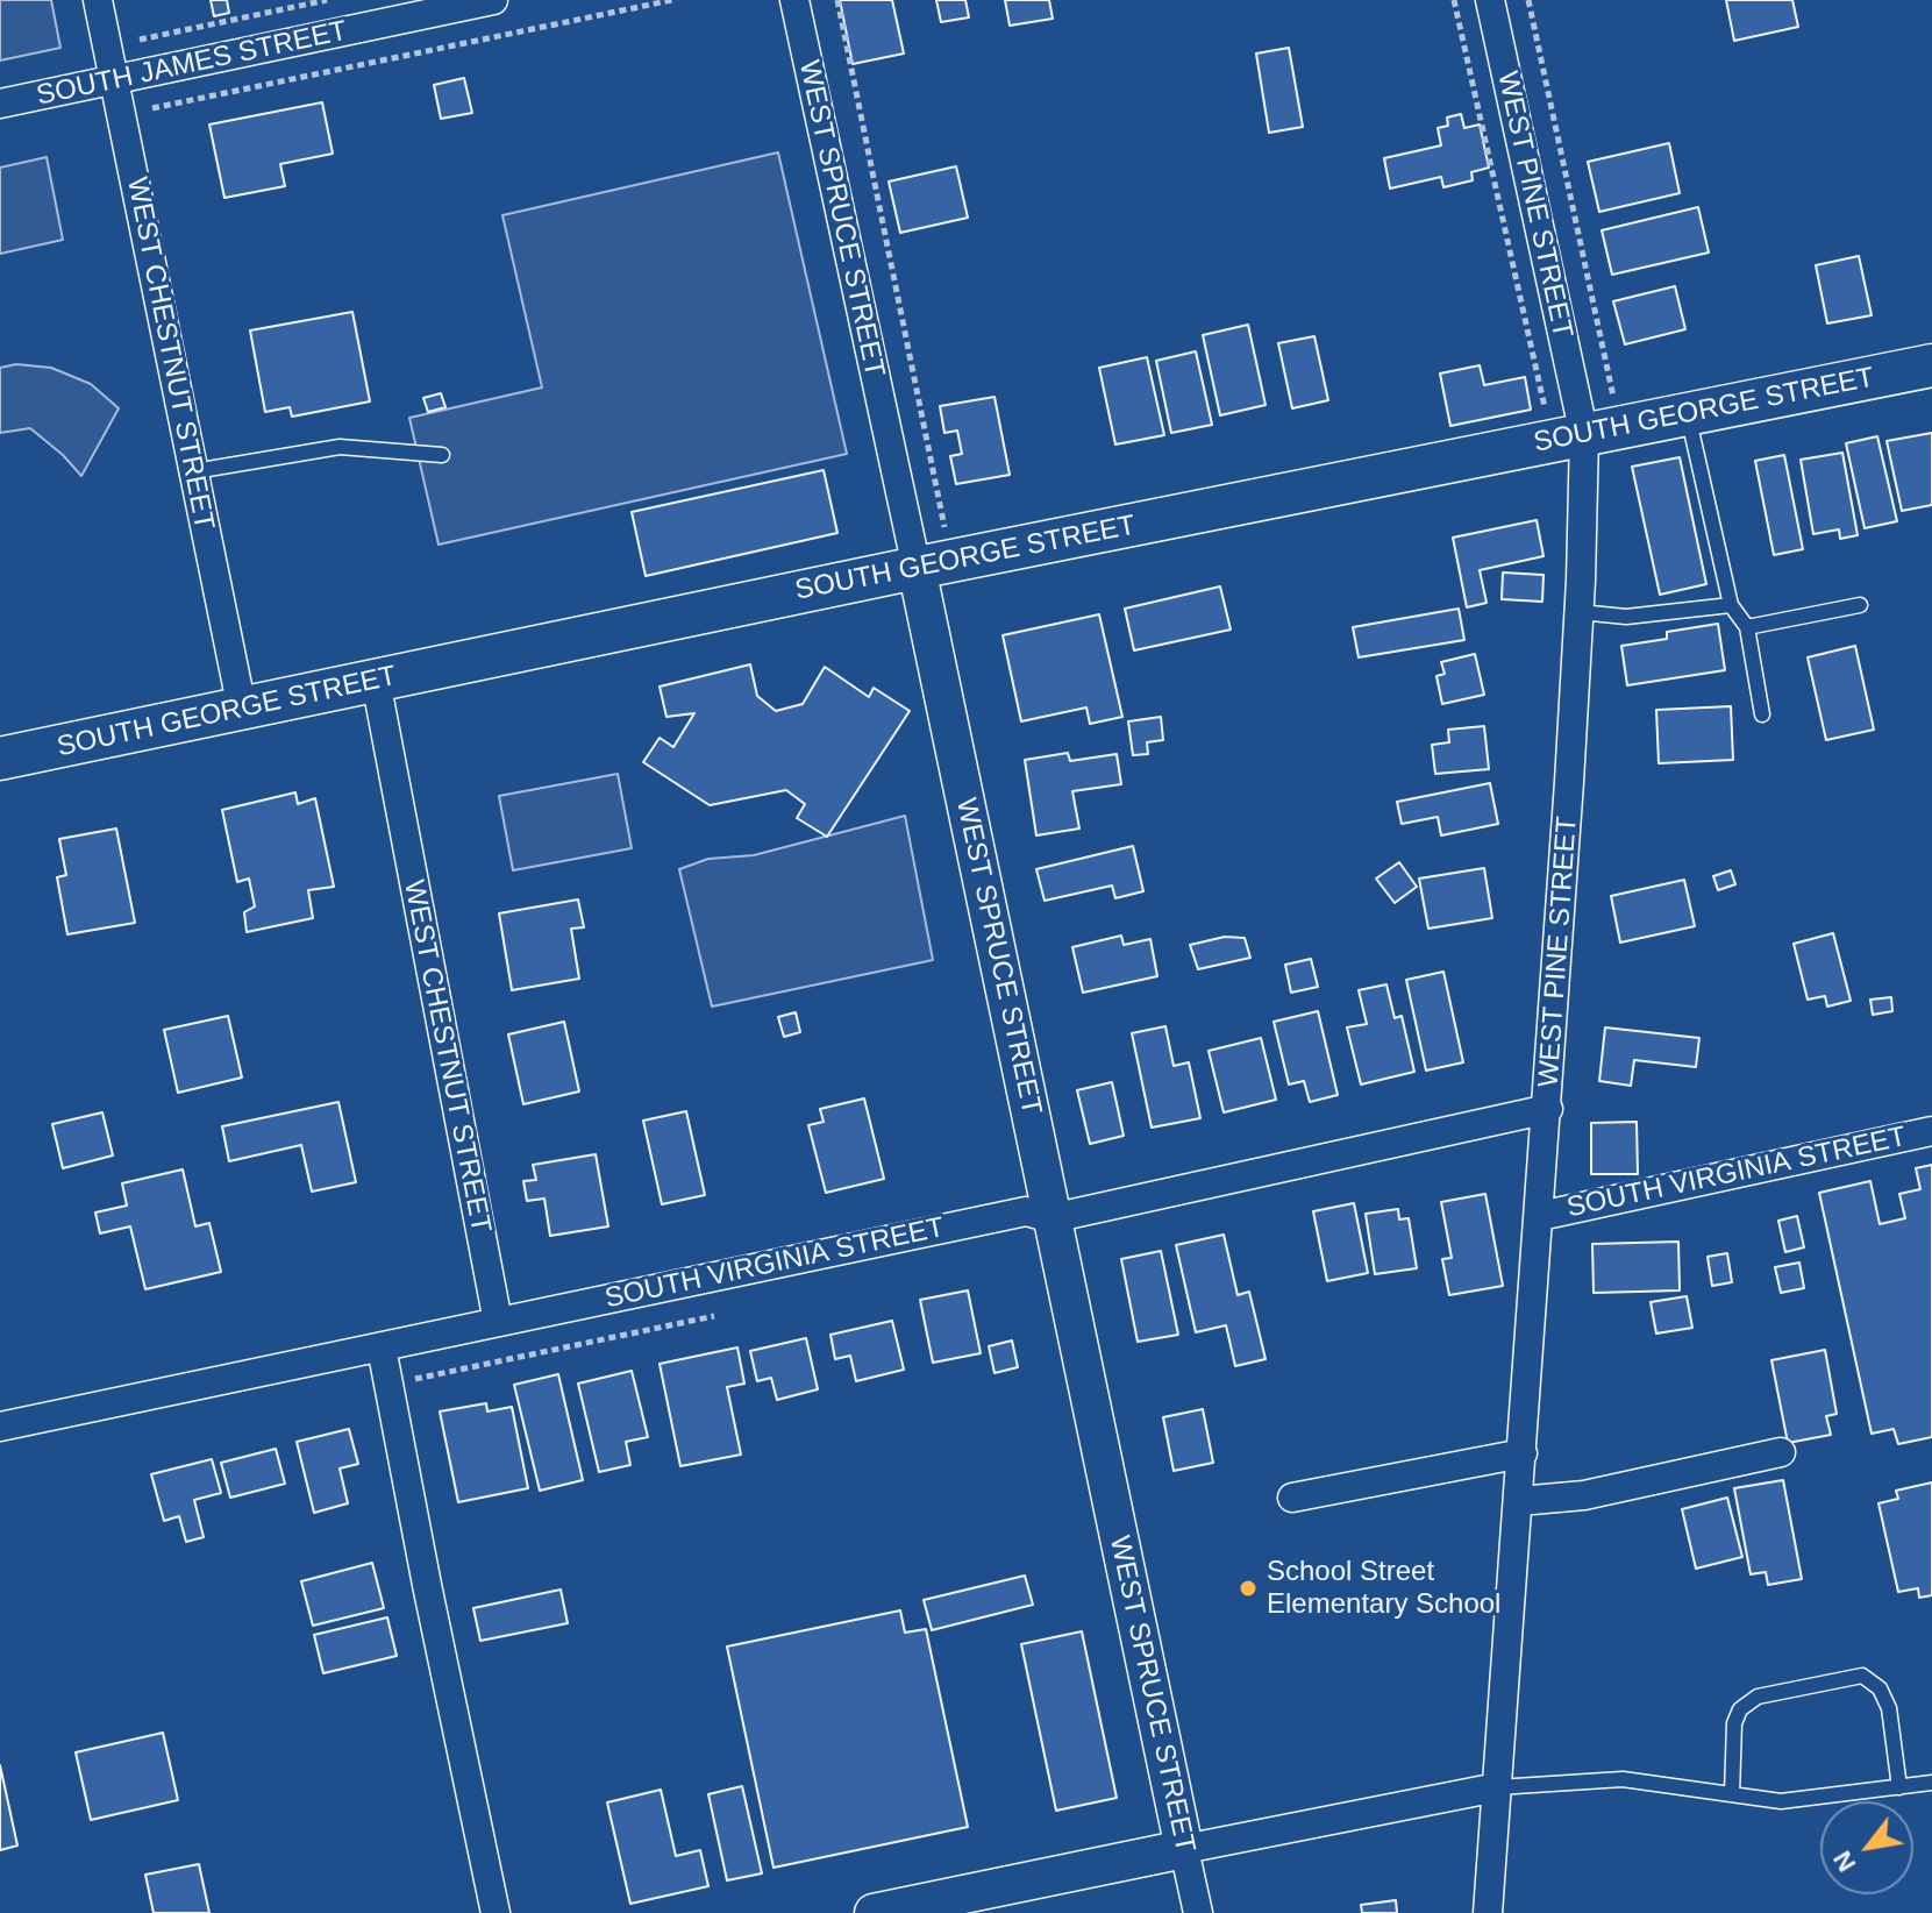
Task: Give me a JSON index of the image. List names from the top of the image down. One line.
{"streets":{"main road":["SOUTH GEORGE STREET"],"street":["SOUTH JAMES STREET","WEST PINE STREET","WEST SPRUCE STREET","WEST CHESTNUT STREET","SOUTH VIRGINIA STREET"]},"crossings":[["SOUTH JAMES STREET","WEST CHESTNUT STREET"],["WEST PINE STREET","SOUTH GEORGE STREET"],["WEST PINE STREET","SOUTH VIRGINIA STREET"],["WEST SPRUCE STREET","SOUTH GEORGE STREET"],["WEST SPRUCE STREET","SOUTH VIRGINIA STREET"],["WEST CHESTNUT STREET","SOUTH GEORGE STREET"],["WEST CHESTNUT STREET","SOUTH VIRGINIA STREET"]],"places":["School Street Elementary School"],"north":"bottom left"}
